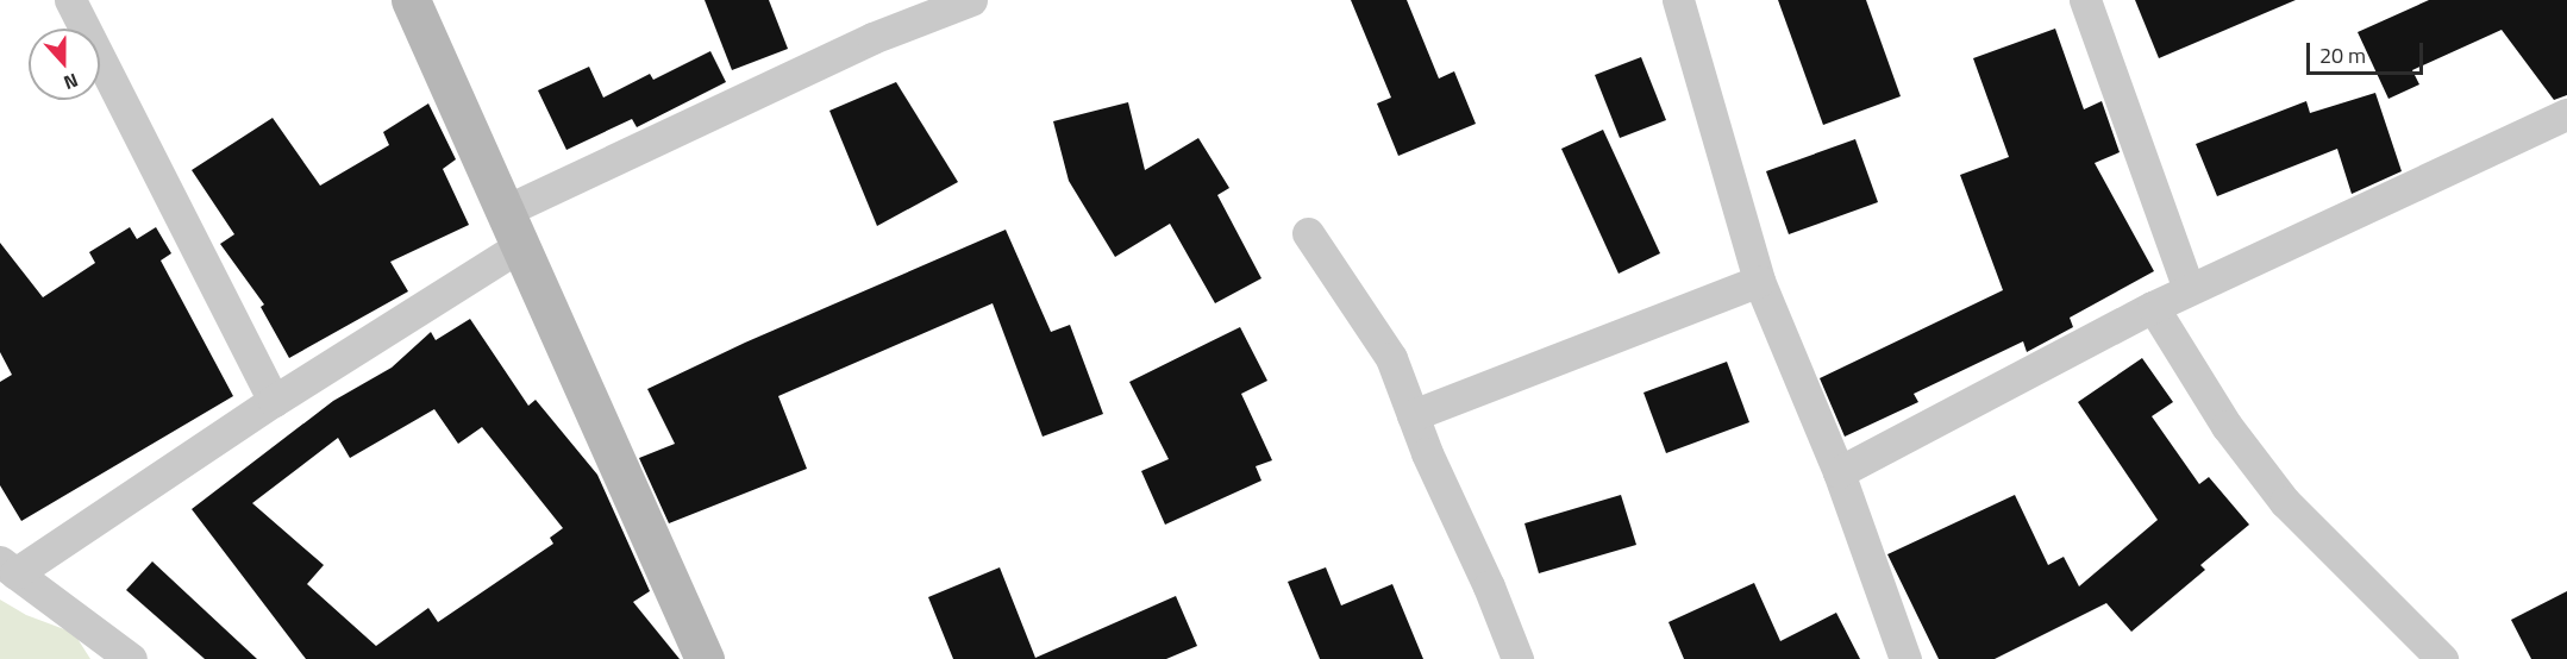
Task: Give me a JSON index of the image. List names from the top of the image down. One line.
{"scale_bar":"20 m","north":"bottom"}
